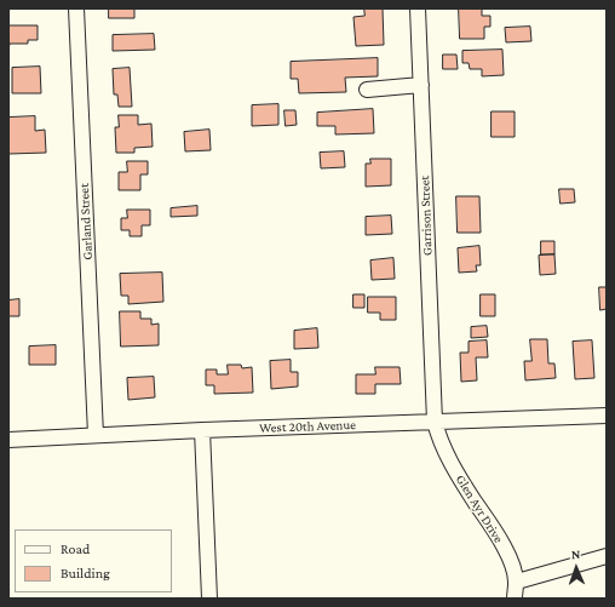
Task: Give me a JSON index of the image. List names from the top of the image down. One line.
{"streets":{"street":["Garrison Street","Garland Street","West 20th Avenue","Glen Ayr Drive"]},"crossings":[["Garrison Street","West 20th Avenue"],["Garrison Street","Glen Ayr Drive"],["Garland Street","West 20th Avenue"],["West 20th Avenue","Glen Ayr Drive"]],"legend":["Road","Building"],"north":"top"}
